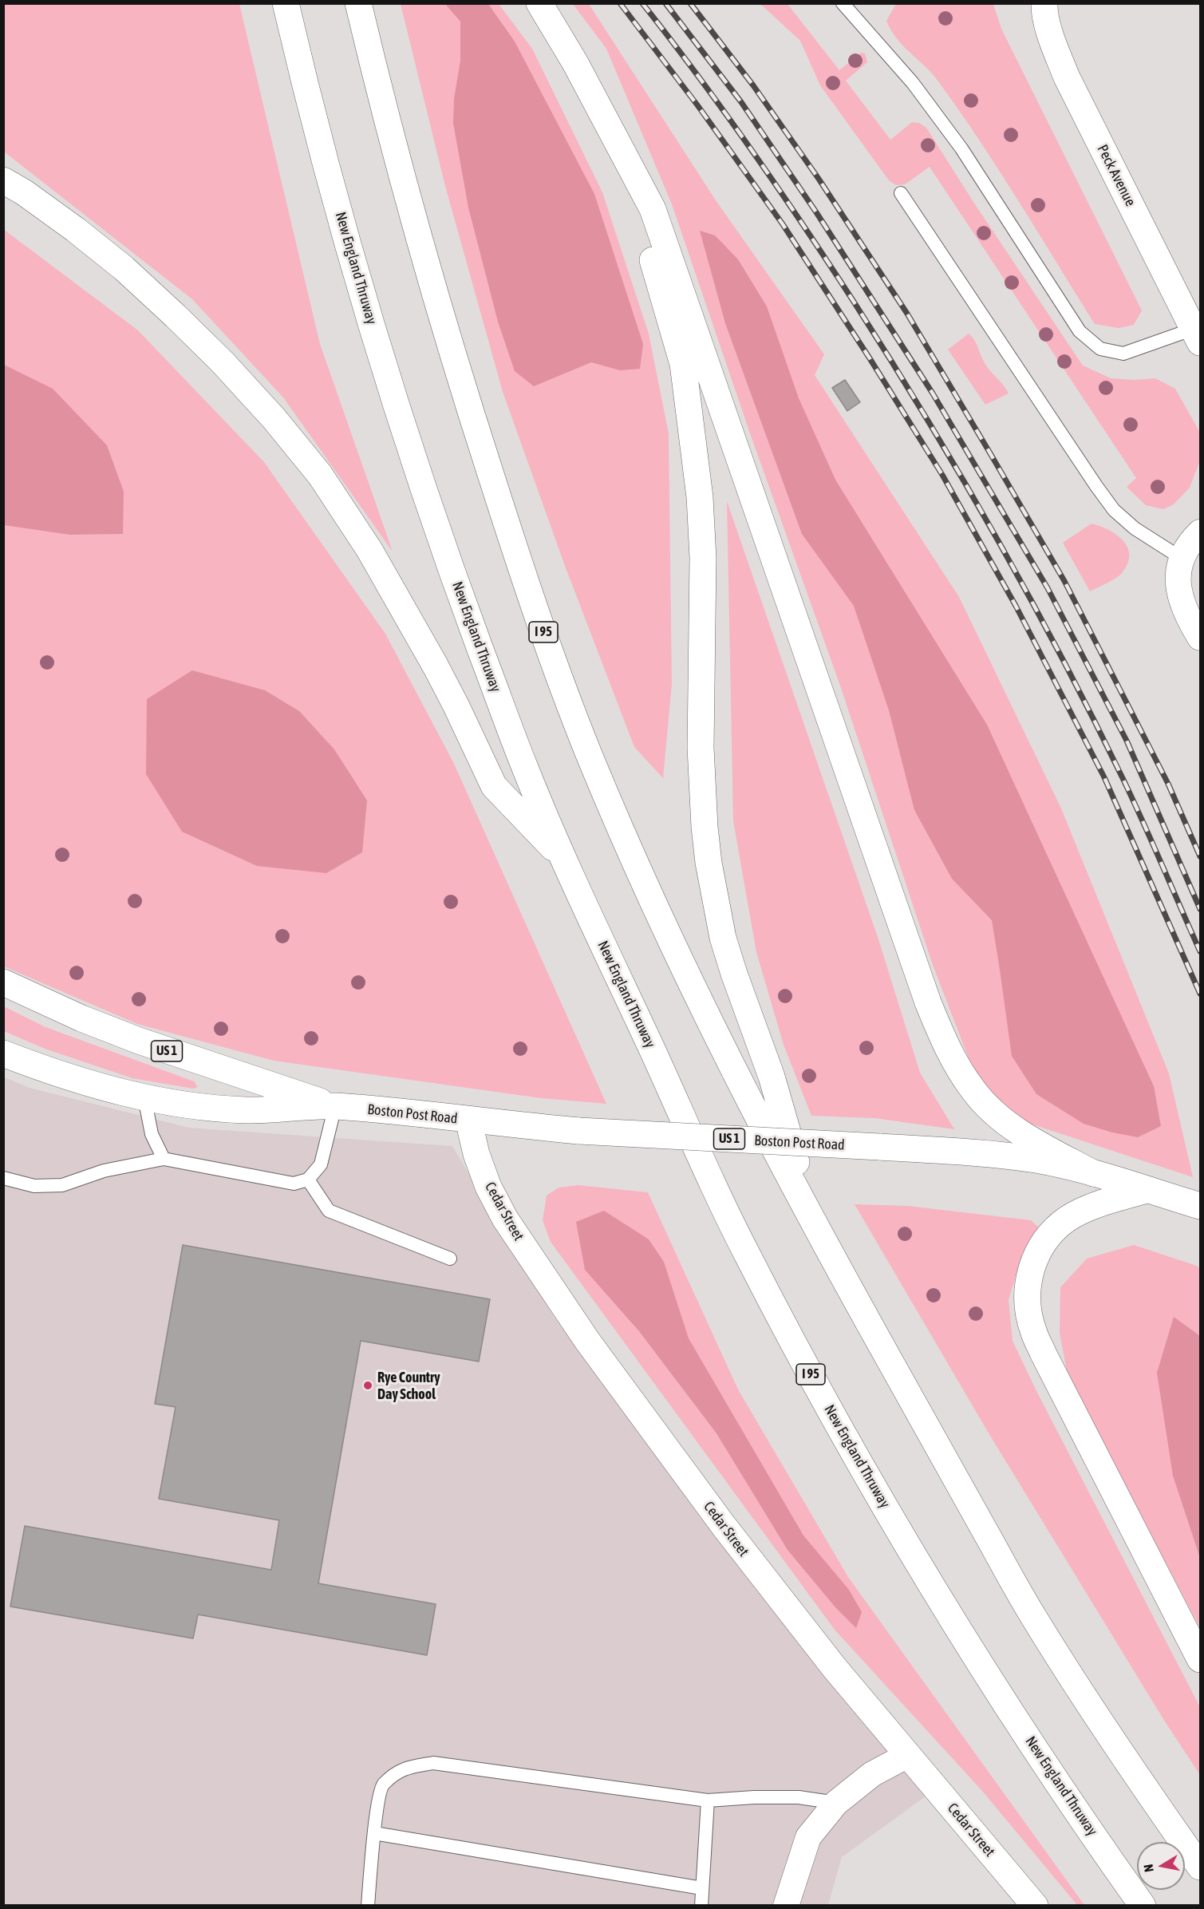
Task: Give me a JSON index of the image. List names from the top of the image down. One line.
{"streets":{"main road":["Peck Avenue","New England Thruway","I 95","US 1","Boston Post Road","Cedar Street"]},"crossings":[["Boston Post Road","Cedar Street"]],"places":["Rye Country Day School"],"north":"left"}
